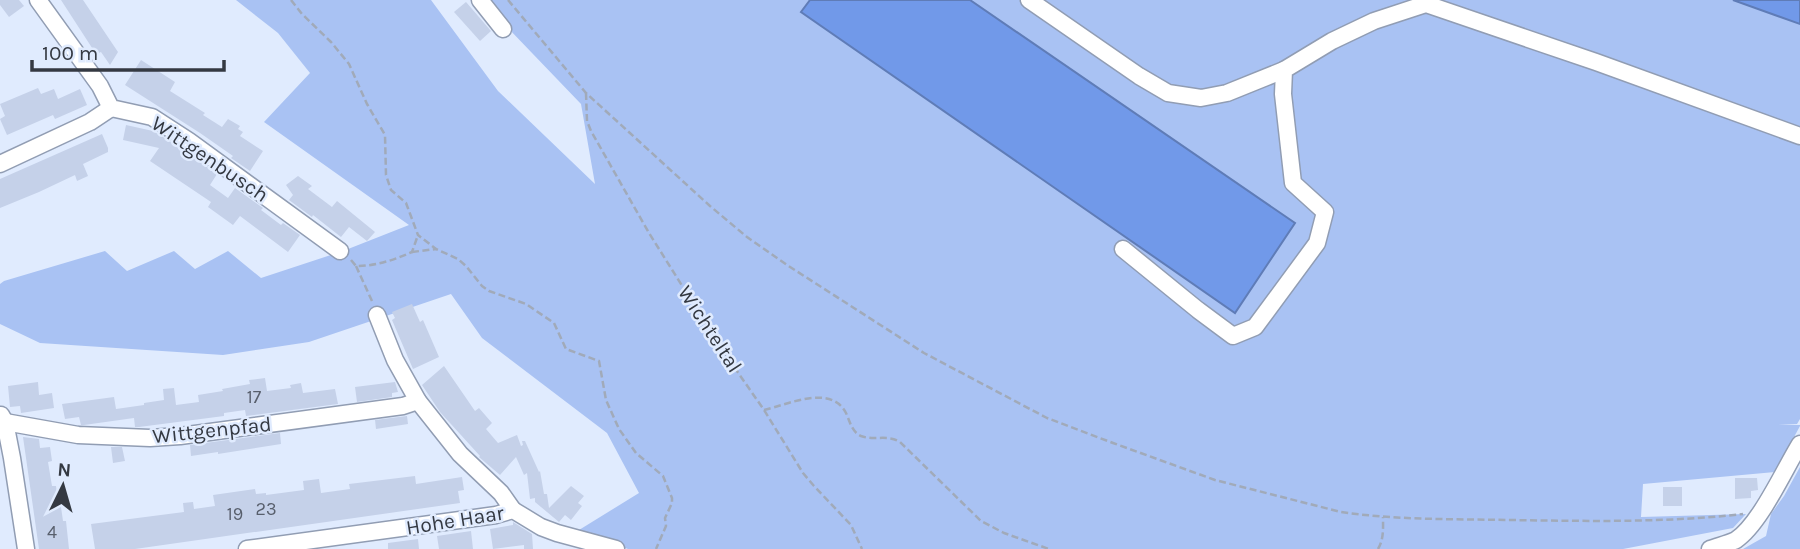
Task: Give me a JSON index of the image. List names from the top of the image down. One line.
{"streets":{"street":["Wittgenbusch","Wittgenpfad","Hohe Haar"],"path":["Wichteltal"]},"house_numbers":["17","23","19","4"],"scale_bar":"100 m","north":"top"}
